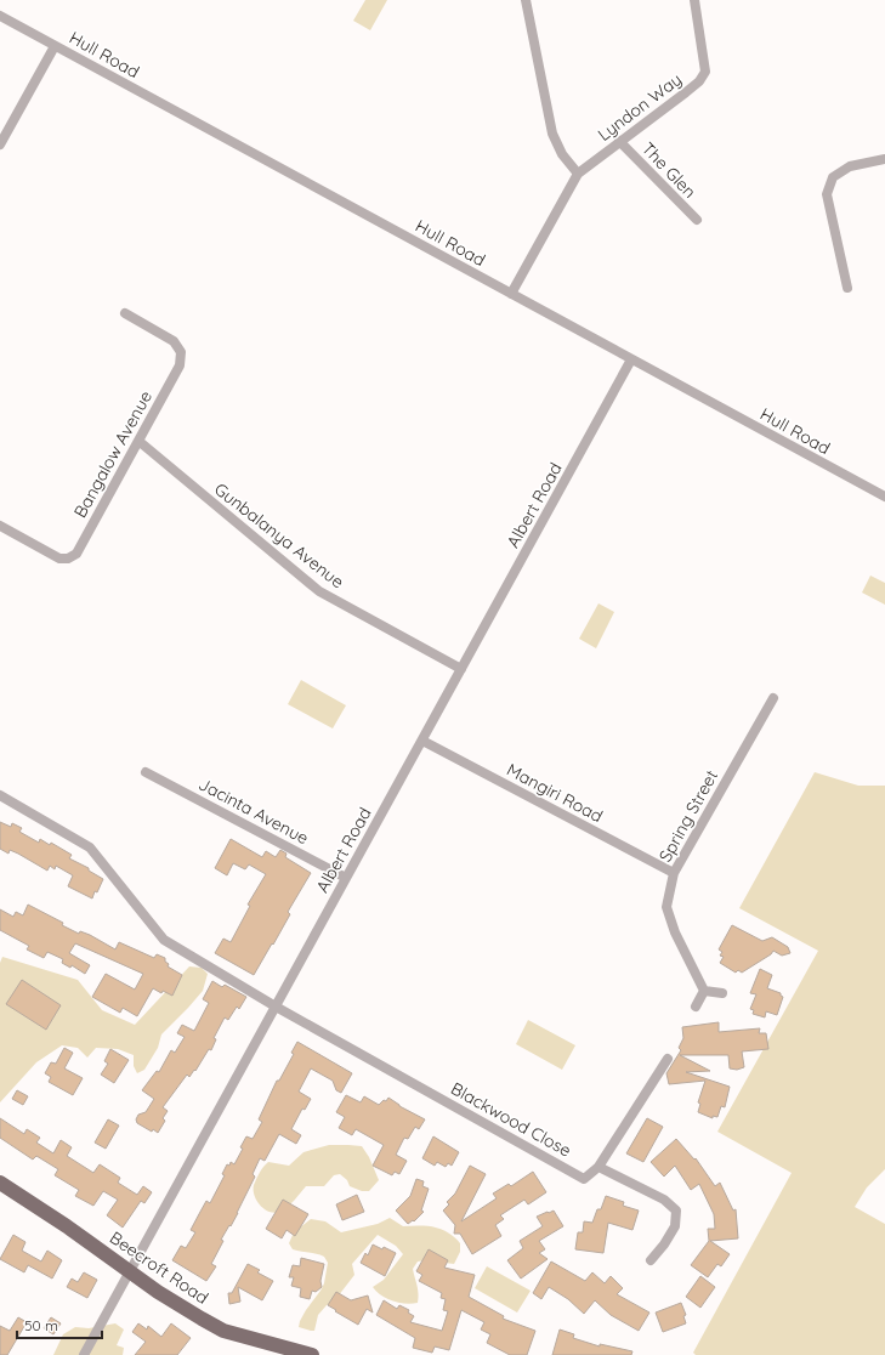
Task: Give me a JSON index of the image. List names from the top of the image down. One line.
{"streets":{"main road":["Beecroft Road"],"street":["Hull Road","Lyndon Way","The Glen","Bangalow Avenue","Albert Road","Gunbalanya Avenue","Mangiri Road","Jacinta Avenue","Spring Street","Blackwood Close"]},"crossings":[["Hull Road","Lyndon Way"],["Hull Road","Albert Road"],["Lyndon Way","The Glen"],["Bangalow Avenue","Gunbalanya Avenue"],["Albert Road","Gunbalanya Avenue"],["Albert Road","Mangiri Road"],["Albert Road","Jacinta Avenue"],["Albert Road","Blackwood Close"],["Albert Road","Beecroft Road"],["Mangiri Road","Spring Street"]],"scale_bar":"50 m"}
